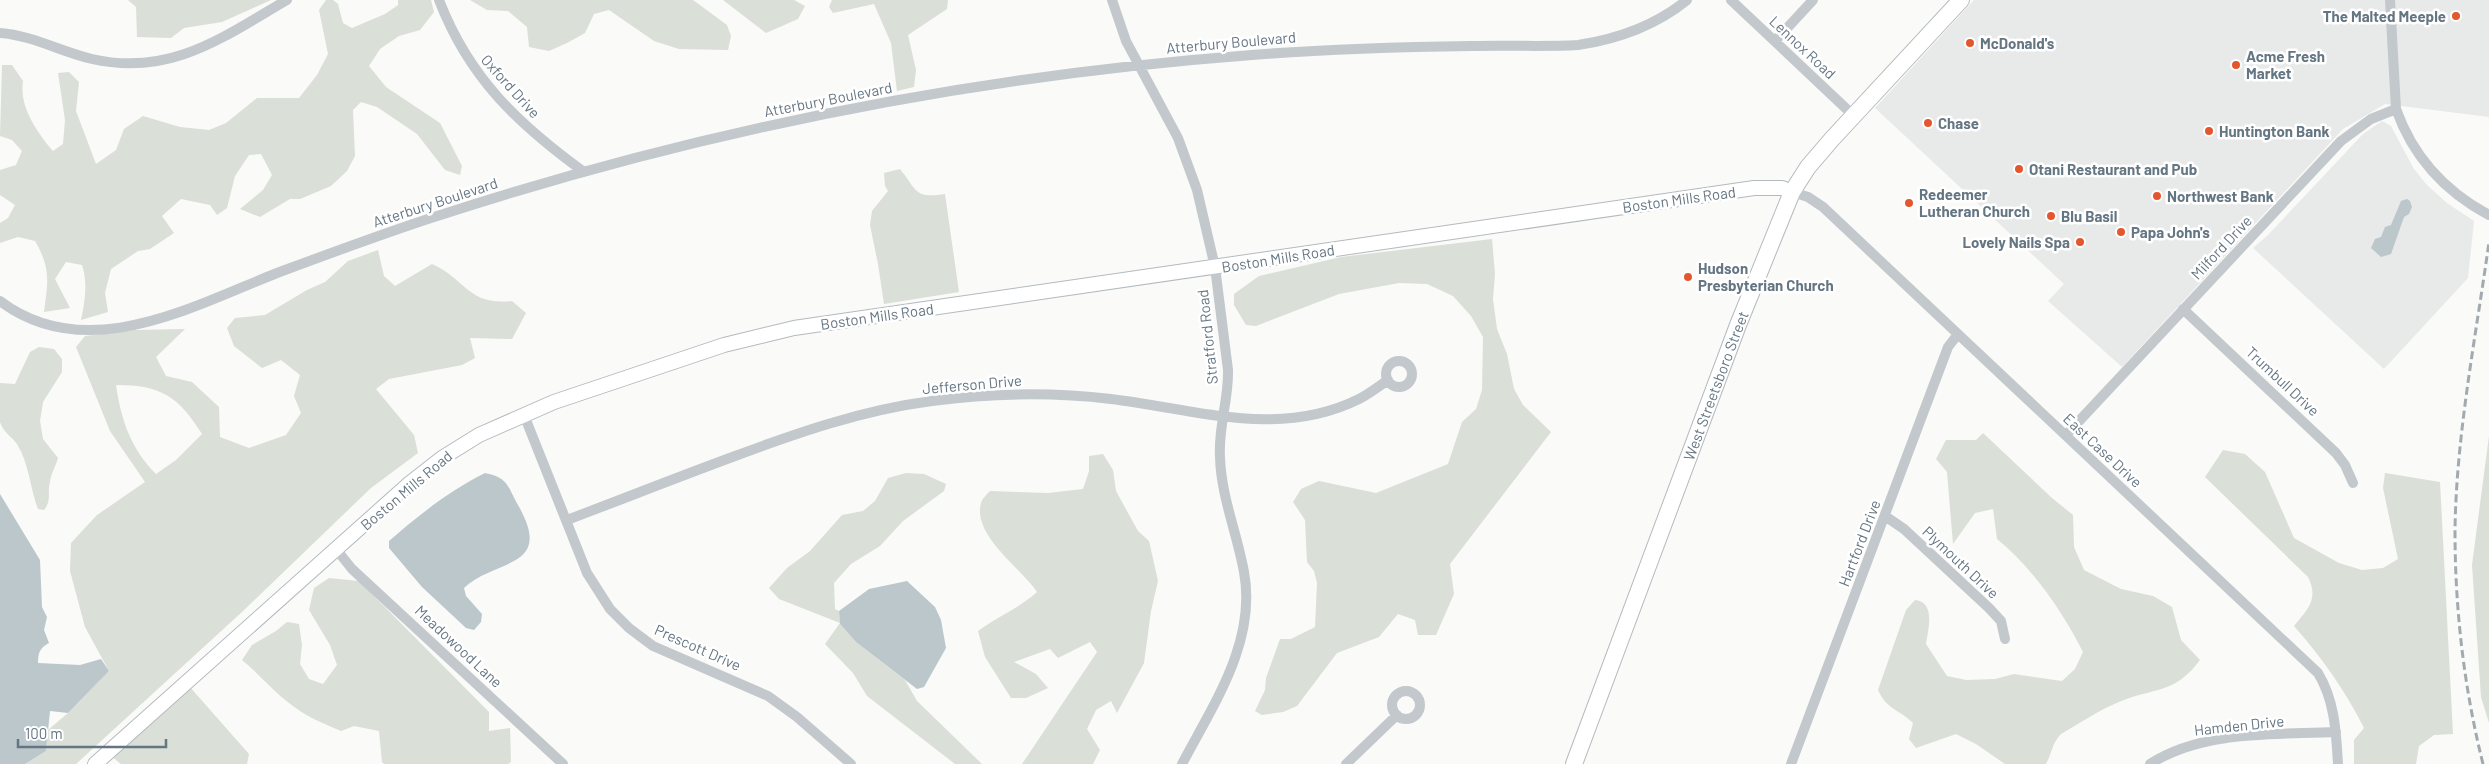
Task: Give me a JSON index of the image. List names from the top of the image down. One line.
{"streets":{"main road":["West Streetsboro Street"],"street":["Atterbury Boulevard","Lennox Road","Oxford Drive","Boston Mills Road","Milford Drive","Stratford Road","Trumbull Drive","Jefferson Drive","East Case Drive","Hartford Drive","Plymouth Drive","Meadowood Lane","Prescott Drive","Hamden Drive"]},"crossings":[["Atterbury Boulevard","Oxford Drive"],["Atterbury Boulevard","Stratford Road"],["Lennox Road","West Streetsboro Street"],["Boston Mills Road","Stratford Road"],["Boston Mills Road","West Streetsboro Street"],["Boston Mills Road","East Case Drive"],["Boston Mills Road","Meadowood Lane"],["Boston Mills Road","Prescott Drive"],["Milford Drive","Trumbull Drive"],["Milford Drive","East Case Drive"],["Stratford Road","Jefferson Drive"],["Jefferson Drive","Prescott Drive"],["West Streetsboro Street","East Case Drive"],["East Case Drive","Hartford Drive"],["East Case Drive","Hamden Drive"],["Hartford Drive","Plymouth Drive"]],"places":["The Malted Meeple","McDonald's","Acme Fresh Market","Chase","Huntington Bank","Otani Restaurant and Pub","Northwest Bank","Redeemer Lutheran Church","Blu Basil","Papa John's","Lovely Nails Spa","Hudson Presbyterian Church"],"scale_bar":"100 m"}
